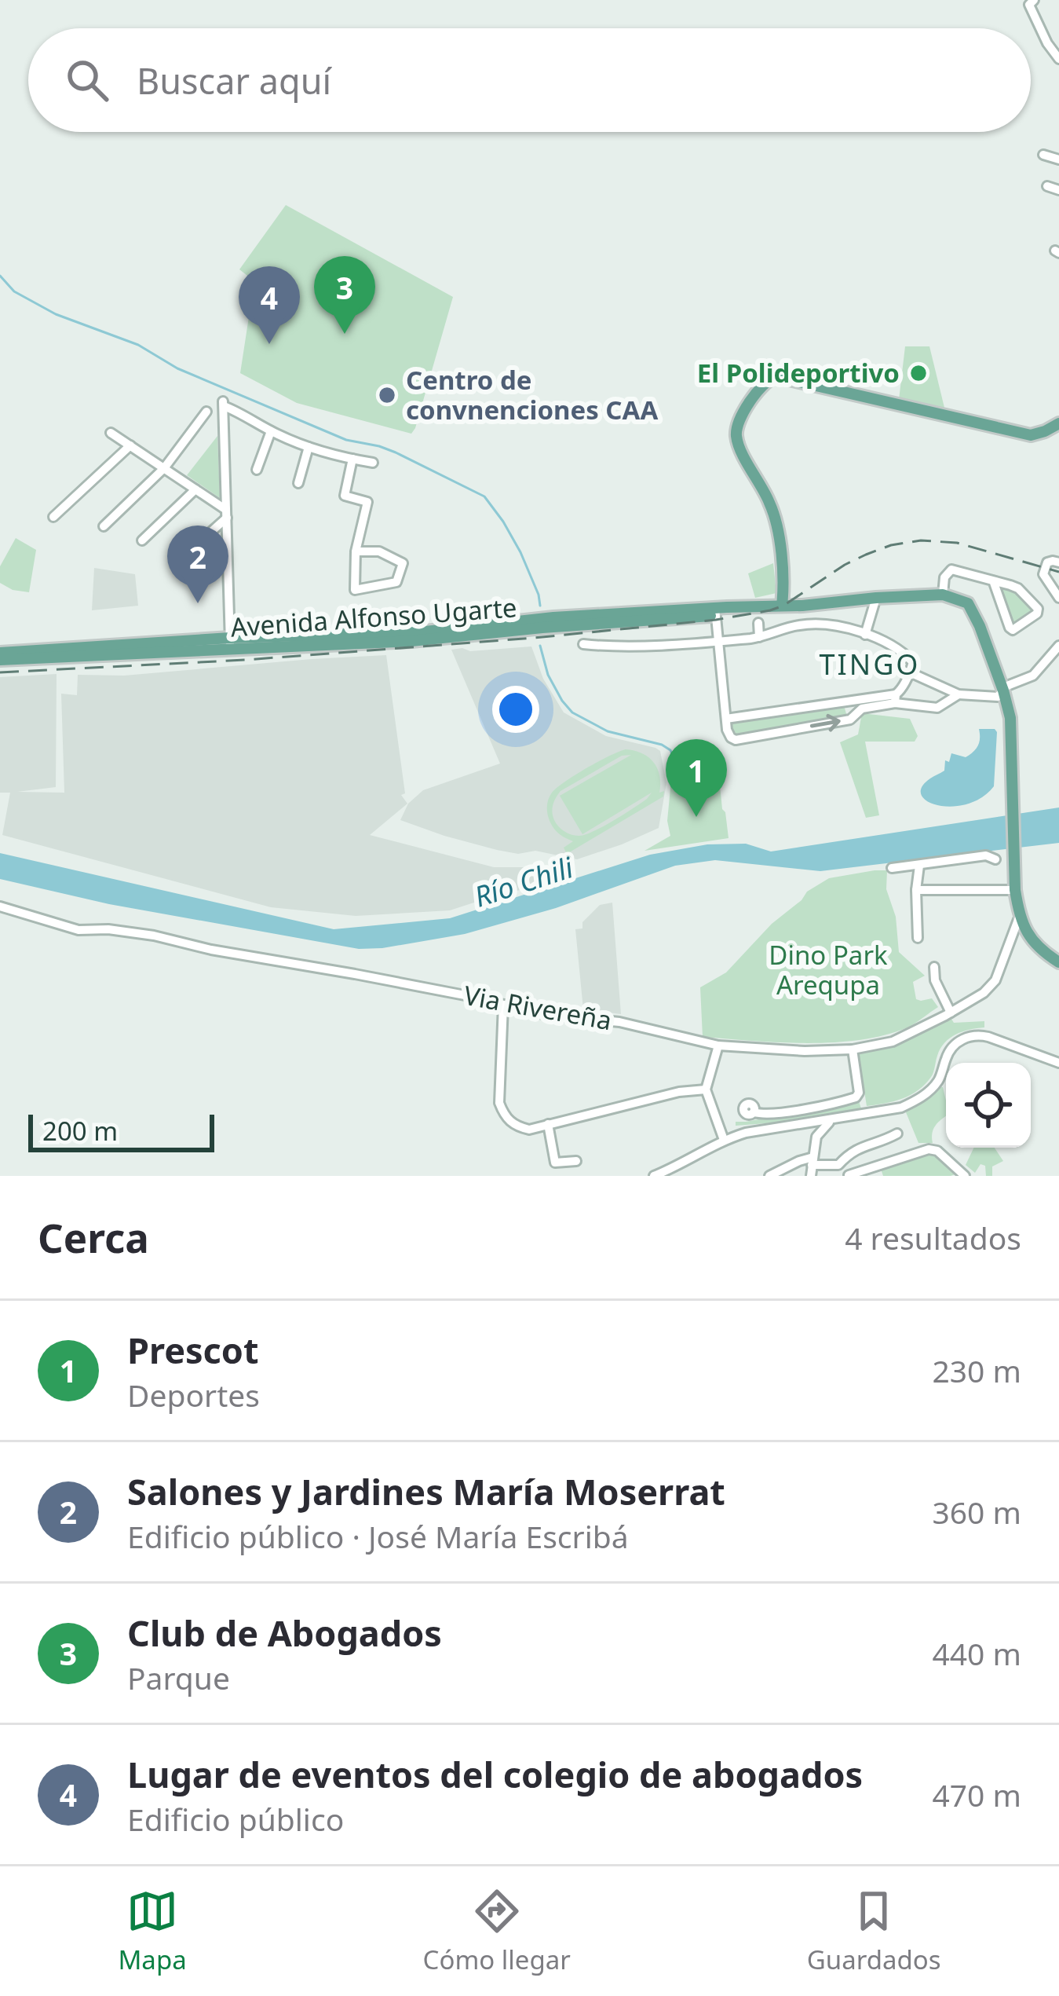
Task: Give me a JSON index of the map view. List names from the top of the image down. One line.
{"streets":{"main road":["Avenida Alfonso Ugarte"],"street":["Via Rivereña"]},"districts":["TINGO"],"water":["Río Chili"],"parks":["Dino Park Arequpa"],"places":["El Polideportivo","Centro de convnenciones CAA"],"scale_bar":"200 m","page":{"search":"Buscar aquí","pins":["3","4","2","1"],"scale":"200 m","heading":["Cerca","4 resultados"],"list":[{"mark":"1","name":"Prescot","note":"Deportes","value":"230 m"},{"mark":"2","name":"Salones y Jardines María Moserrat","note":"Edificio público · José María Escribá","value":"360 m"},{"mark":"3","name":"Club de Abogados","note":"Parque","value":"440 m"},{"mark":"4","name":"Lugar de eventos del colegio de abogados","note":"Edificio público","value":"470 m"}],"nav":["Mapa","Cómo llegar","Guardados"]}}
